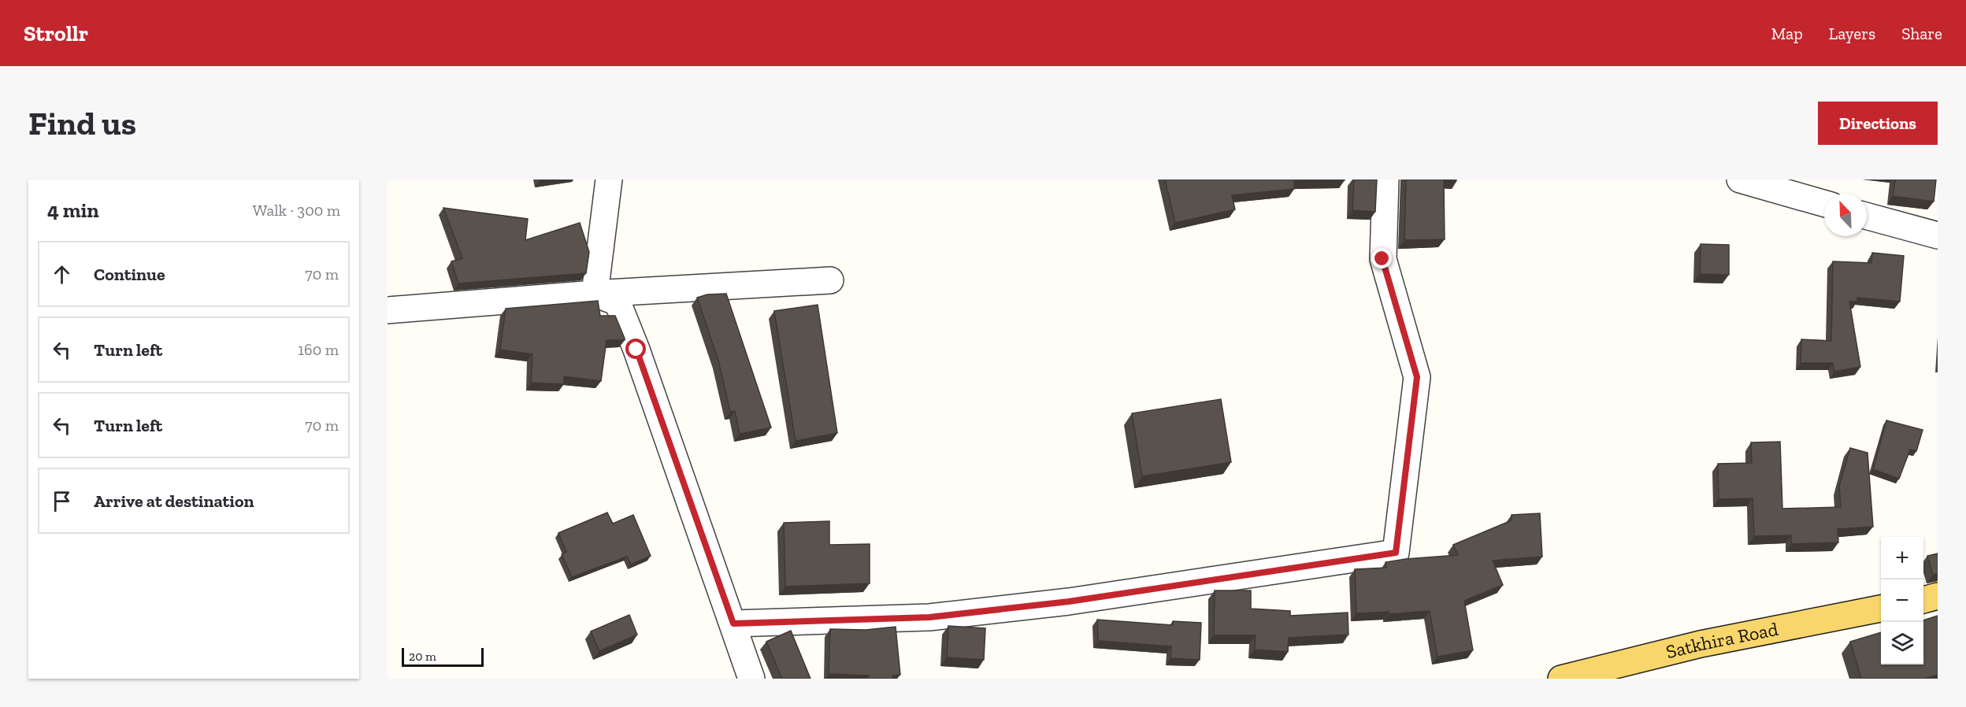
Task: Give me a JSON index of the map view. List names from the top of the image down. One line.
{"streets":{"main road":["Satkhira Road"]},"scale_bar":"20 m","north":"top left","page":{"header":"Strollr","nav":["Map","Layers","Share"],"buttons":"Directions","title":"Find us","heading":["4 min","Walk · 300 m"],"list":[["Continue","70 m"],["Turn left","160 m"],["Turn left","70 m"],"Arrive at destination"],"map_buttons":["+","−"],"scale":"20 m"}}
